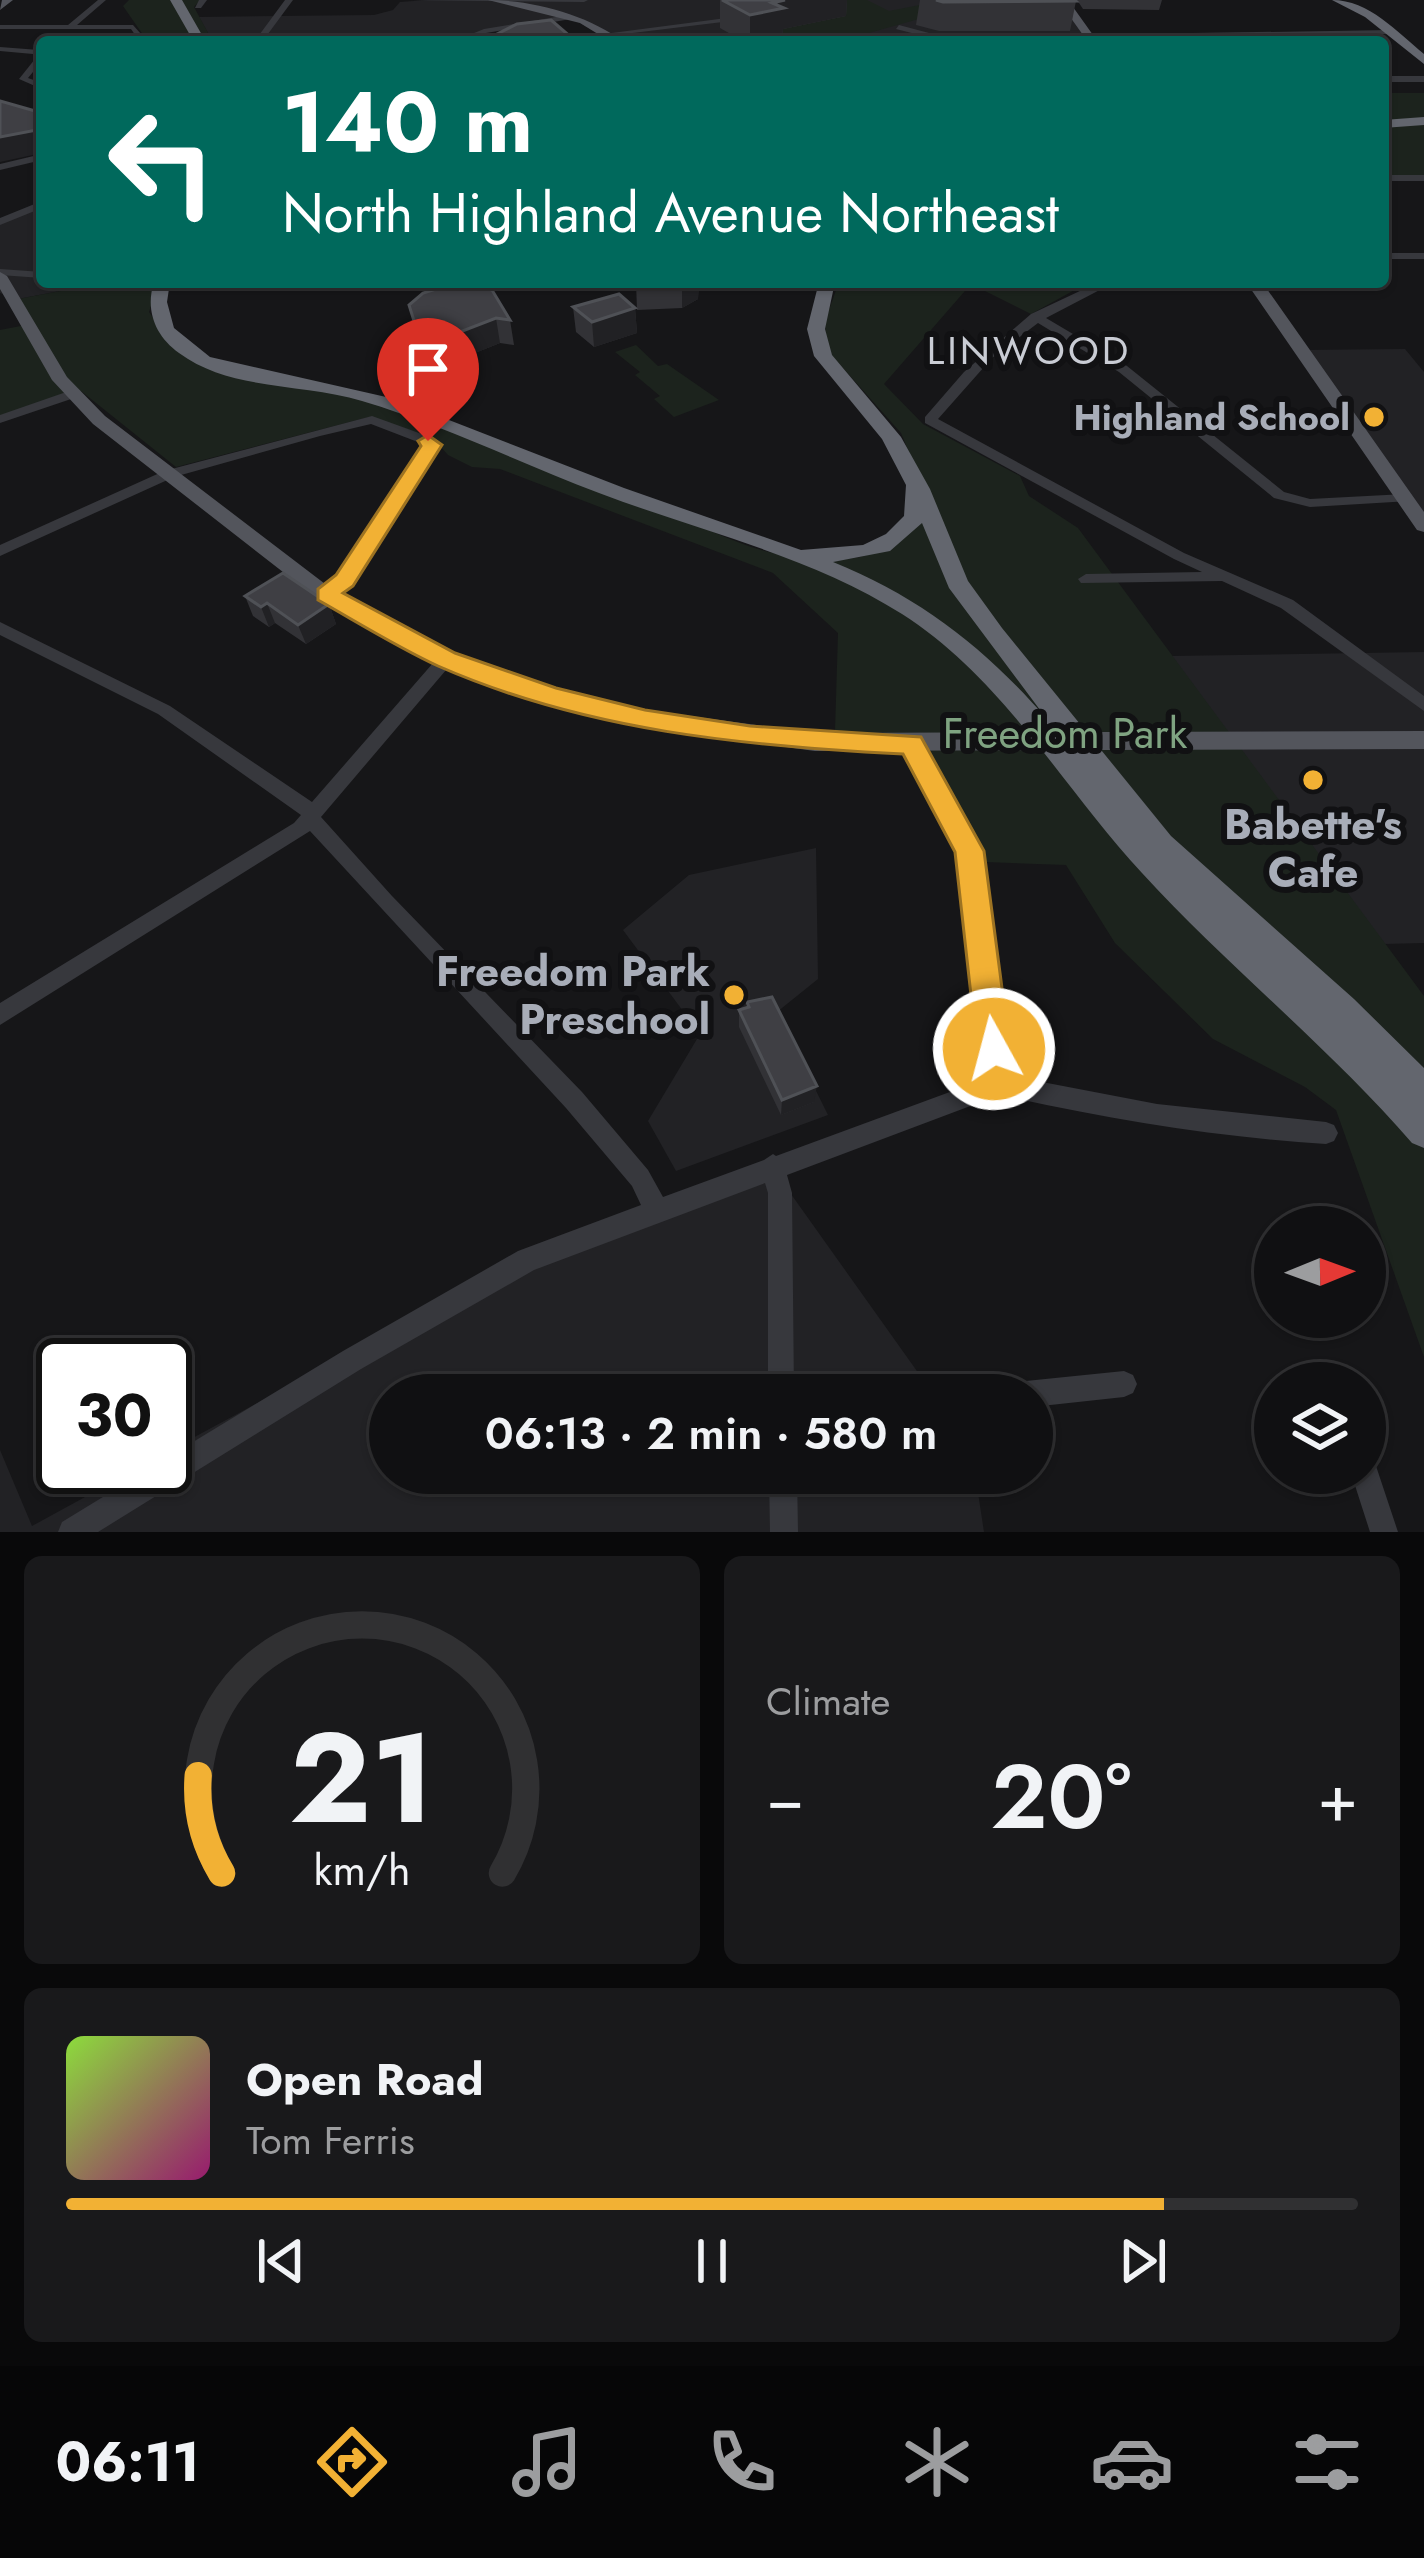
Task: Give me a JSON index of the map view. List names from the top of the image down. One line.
{"districts":["LINWOOD"],"parks":["Freedom Park"],"places":["Highland School","Babette's Cafe","Freedom Park Preschool"],"north":"right","page":{"turn":["140 m","North Highland Avenue Northeast"],"limit":"30","trip":"06:13 · 2 min · 580 m","tile":"Climate","heat":["−","20°","+"],"song":["Open Road","Tom Ferris"],"tabs":"06:11","gauge":["21","km/h"]}}
